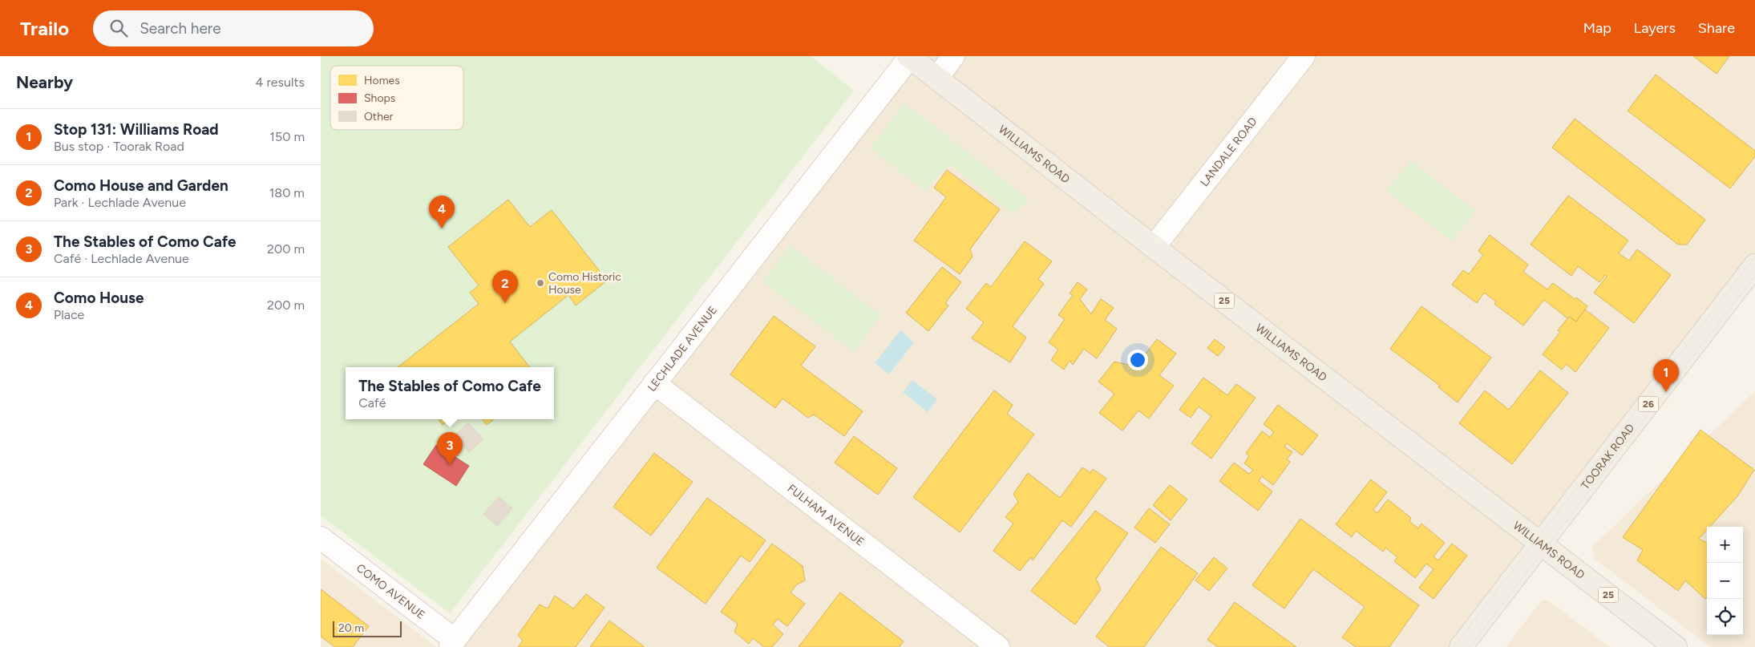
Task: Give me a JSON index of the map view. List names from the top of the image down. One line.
{"streets":{"main road":["WILLIAMS ROAD","25","26","TOORAK ROAD"],"street":["LANDALE ROAD","LECHLADE AVENUE","FULHAM AVENUE","COMO AVENUE"]},"crossings":[["LANDALE ROAD","WILLIAMS ROAD"],["WILLIAMS ROAD","LECHLADE AVENUE"],["WILLIAMS ROAD","TOORAK ROAD"],["LECHLADE AVENUE","FULHAM AVENUE"],["LECHLADE AVENUE","COMO AVENUE"]],"places":["Como Historic House"],"legend":["Homes","Shops","Other"],"scale_bar":"20 m","page":{"header":"Trailo","search":"Search here","nav":["Map","Layers","Share"],"heading":["Nearby","4 results"],"list":[{"mark":"1","name":"Stop 131: Williams Road","note":"Bus stop · Toorak Road","value":"150 m"},{"mark":"2","name":"Como House and Garden","note":"Park · Lechlade Avenue","value":"180 m"},{"mark":"3","name":"The Stables of Como Cafe","note":"Café · Lechlade Avenue","value":"200 m"},{"mark":"4","name":"Como House","note":"Place","value":"200 m"}],"pins":["4","2","1","3"],"popup":["The Stables of Como Cafe","Café"],"map_buttons":["+","−"],"scale":"20 m"}}
